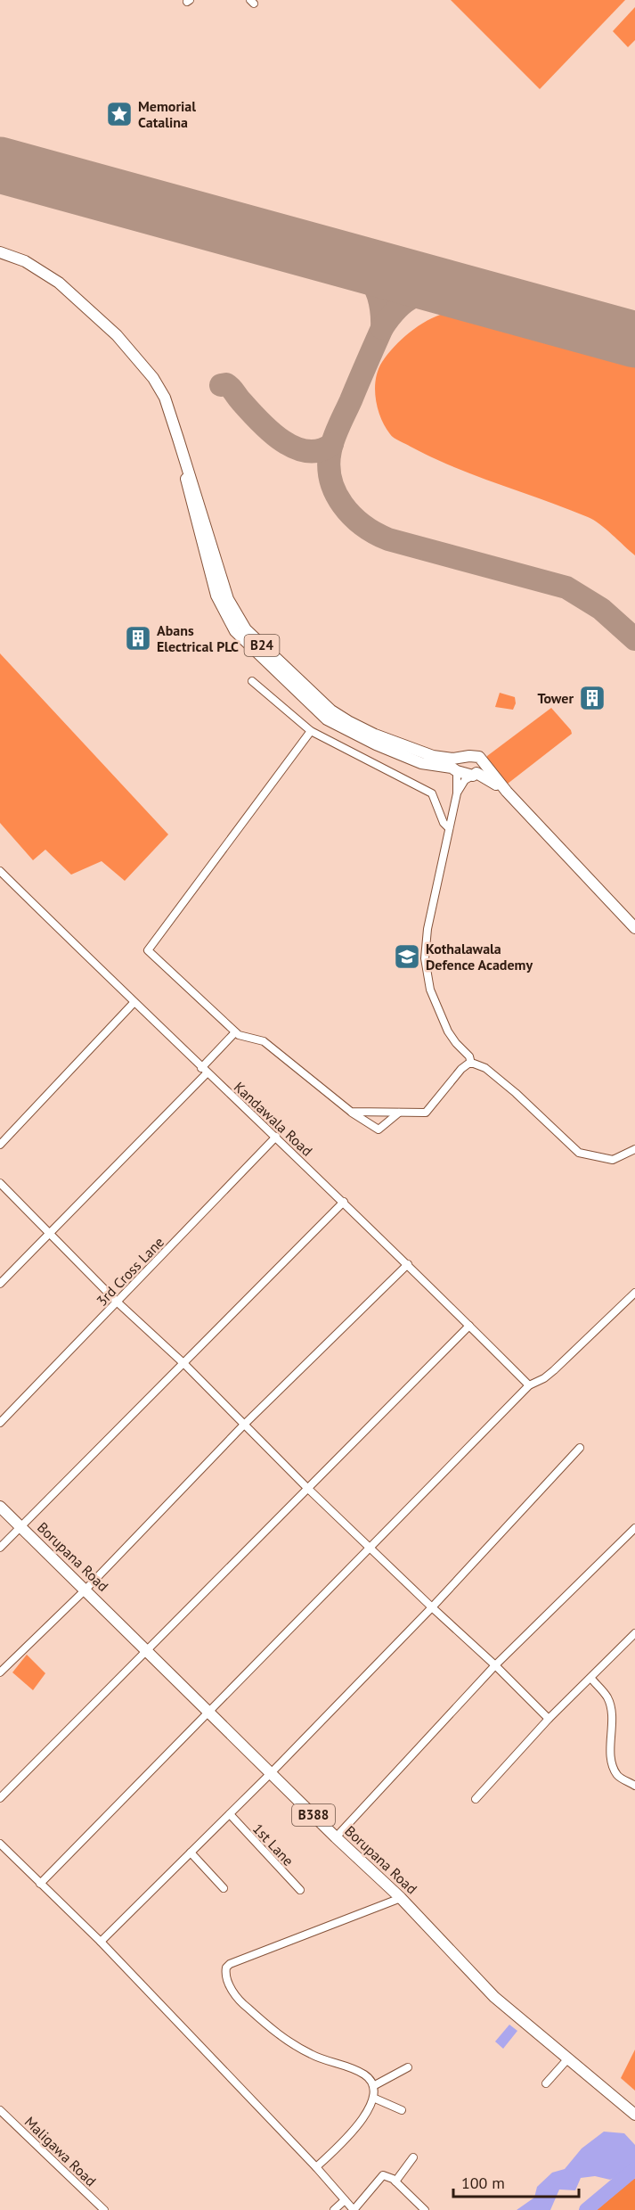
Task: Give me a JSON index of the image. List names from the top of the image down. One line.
{"streets":{"main road":["B24","Borupana Road","B388"],"street":["Kandawala Road","3rd Cross Lane","1st Lane","Maligawa Road"]},"crossings":[["Kandawala Road","3rd Cross Lane"]],"places":{"place":["Memorial Catalina"],"building":["Abans Electrical PLC","Tower"],"school or university":["Kothalawala Defence Academy"]},"scale_bar":"100 m"}
